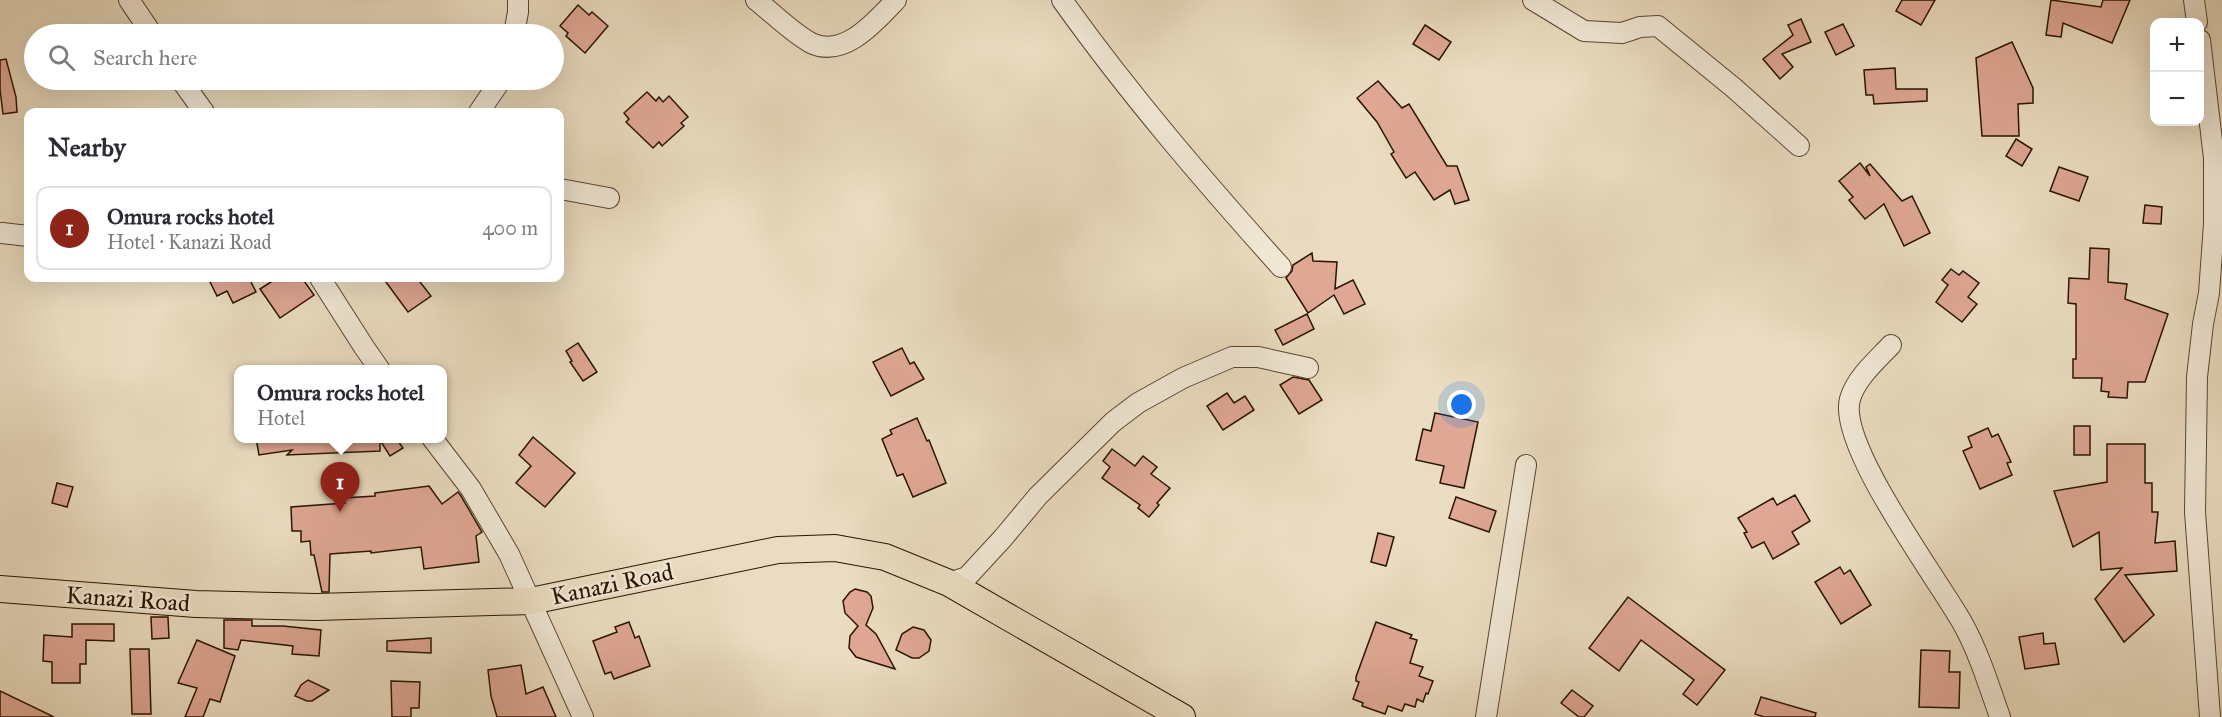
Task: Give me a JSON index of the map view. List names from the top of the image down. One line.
{"streets":{"main road":["Kanazi Road"]},"page":{"map_buttons":["+","−"],"search":"Search here","heading":"Nearby","list":[{"mark":"1","name":"Omura rocks hotel","note":"Hotel · Kanazi Road","value":"400 m"}],"popup":["Omura rocks hotel","Hotel"],"pins":"1"}}
